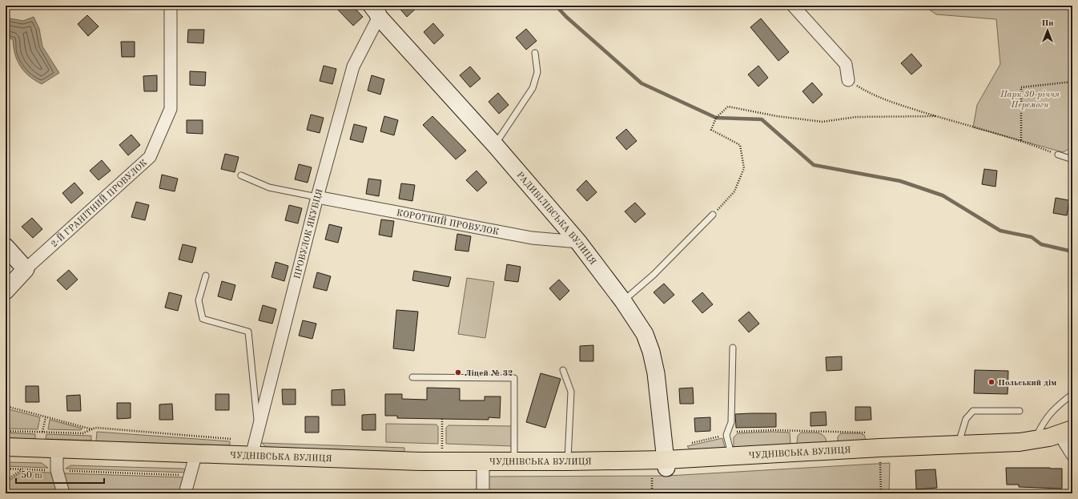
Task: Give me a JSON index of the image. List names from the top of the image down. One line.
{"streets":{"main road":["ЧУДНІВСЬКА ВУЛИЦЯ"],"street":["2-Й ГРАНІТНИЙ ПРОВУЛОК","РАДИВІЛІВСЬКА ВУЛИЦЯ","КОРОТКИЙ ПРОВУЛОК","ПРОВУЛОК ЯКУБЦЯ"]},"crossings":[["РАДИВІЛІВСЬКА ВУЛИЦЯ","КОРОТКИЙ ПРОВУЛОК"],["РАДИВІЛІВСЬКА ВУЛИЦЯ","ПРОВУЛОК ЯКУБЦЯ"],["РАДИВІЛІВСЬКА ВУЛИЦЯ","ЧУДНІВСЬКА ВУЛИЦЯ"],["КОРОТКИЙ ПРОВУЛОК","ПРОВУЛОК ЯКУБЦЯ"],["ПРОВУЛОК ЯКУБЦЯ","ЧУДНІВСЬКА ВУЛИЦЯ"]],"parks":["Парк 30-річчя Перемоги"],"places":["Ліцей № 32","Польський дім"],"scale_bar":"50 m","north":"top"}
